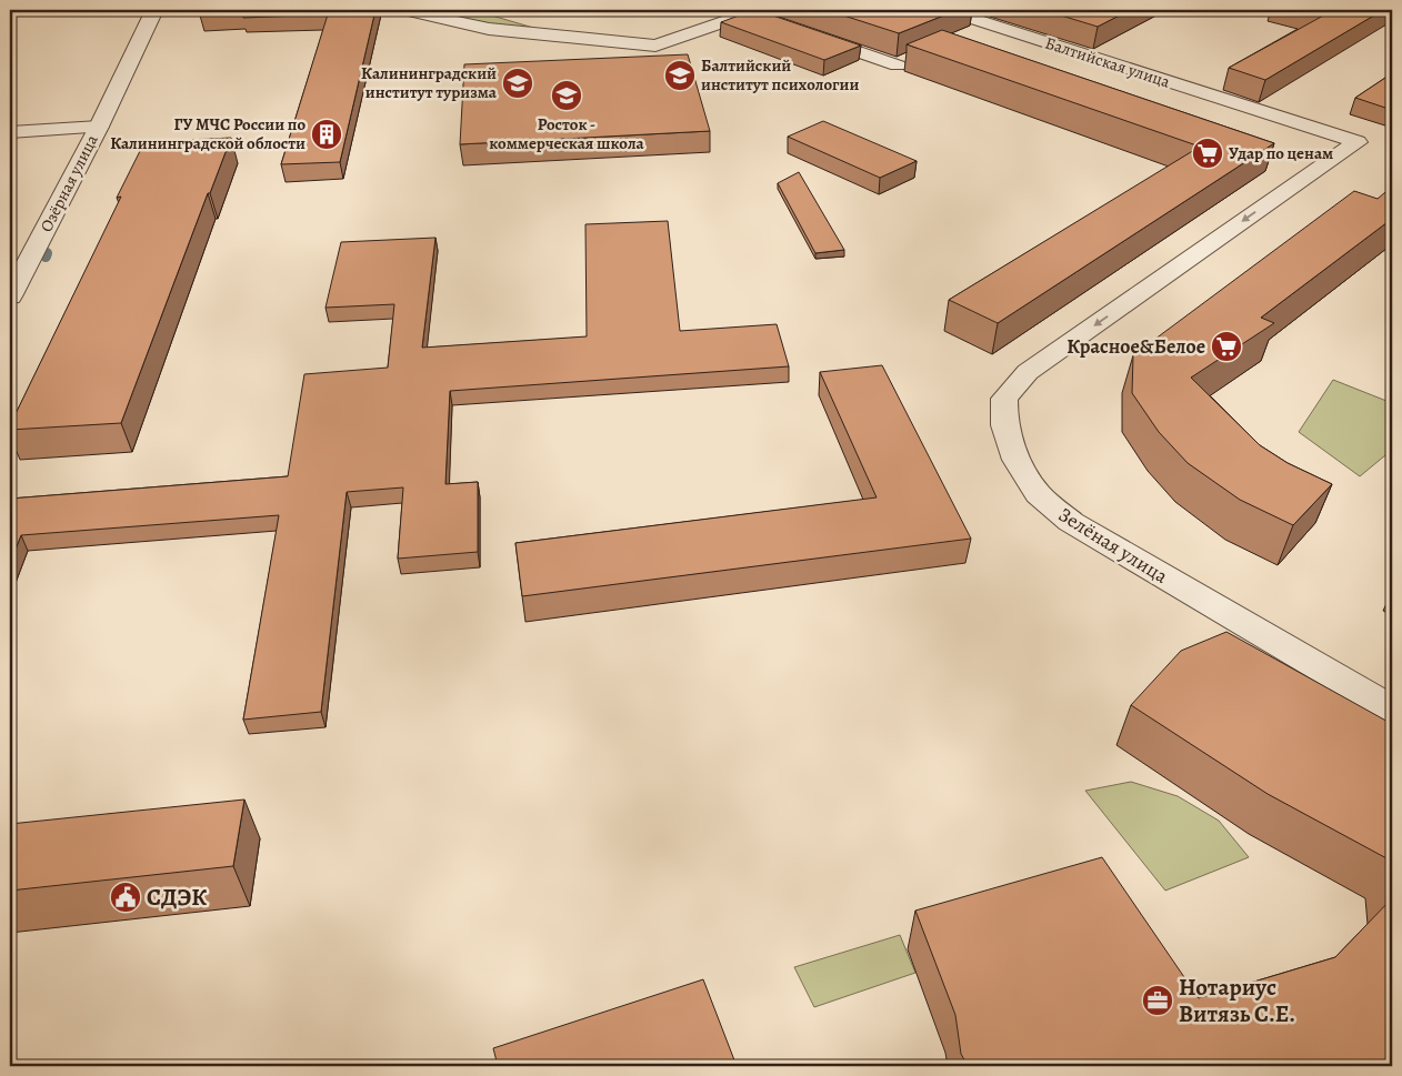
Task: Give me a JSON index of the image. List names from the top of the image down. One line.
{"streets":{"street":["Балтийская улица","Озёрная улица","Зелёная улица"]},"crossings":[["Балтийская улица","Зелёная улица"]],"places":{"school or university":["Балтийский институт психологии","Калининградский институт туризма","Росток - коммерческая школа"],"building":["ГУ МЧС России по Калининградской облости"],"supermarket":["Удар по ценам","Красное&Белое"],"public building":["СДЭК"],"office":["Нотариус Витязь С.Е."]}}
